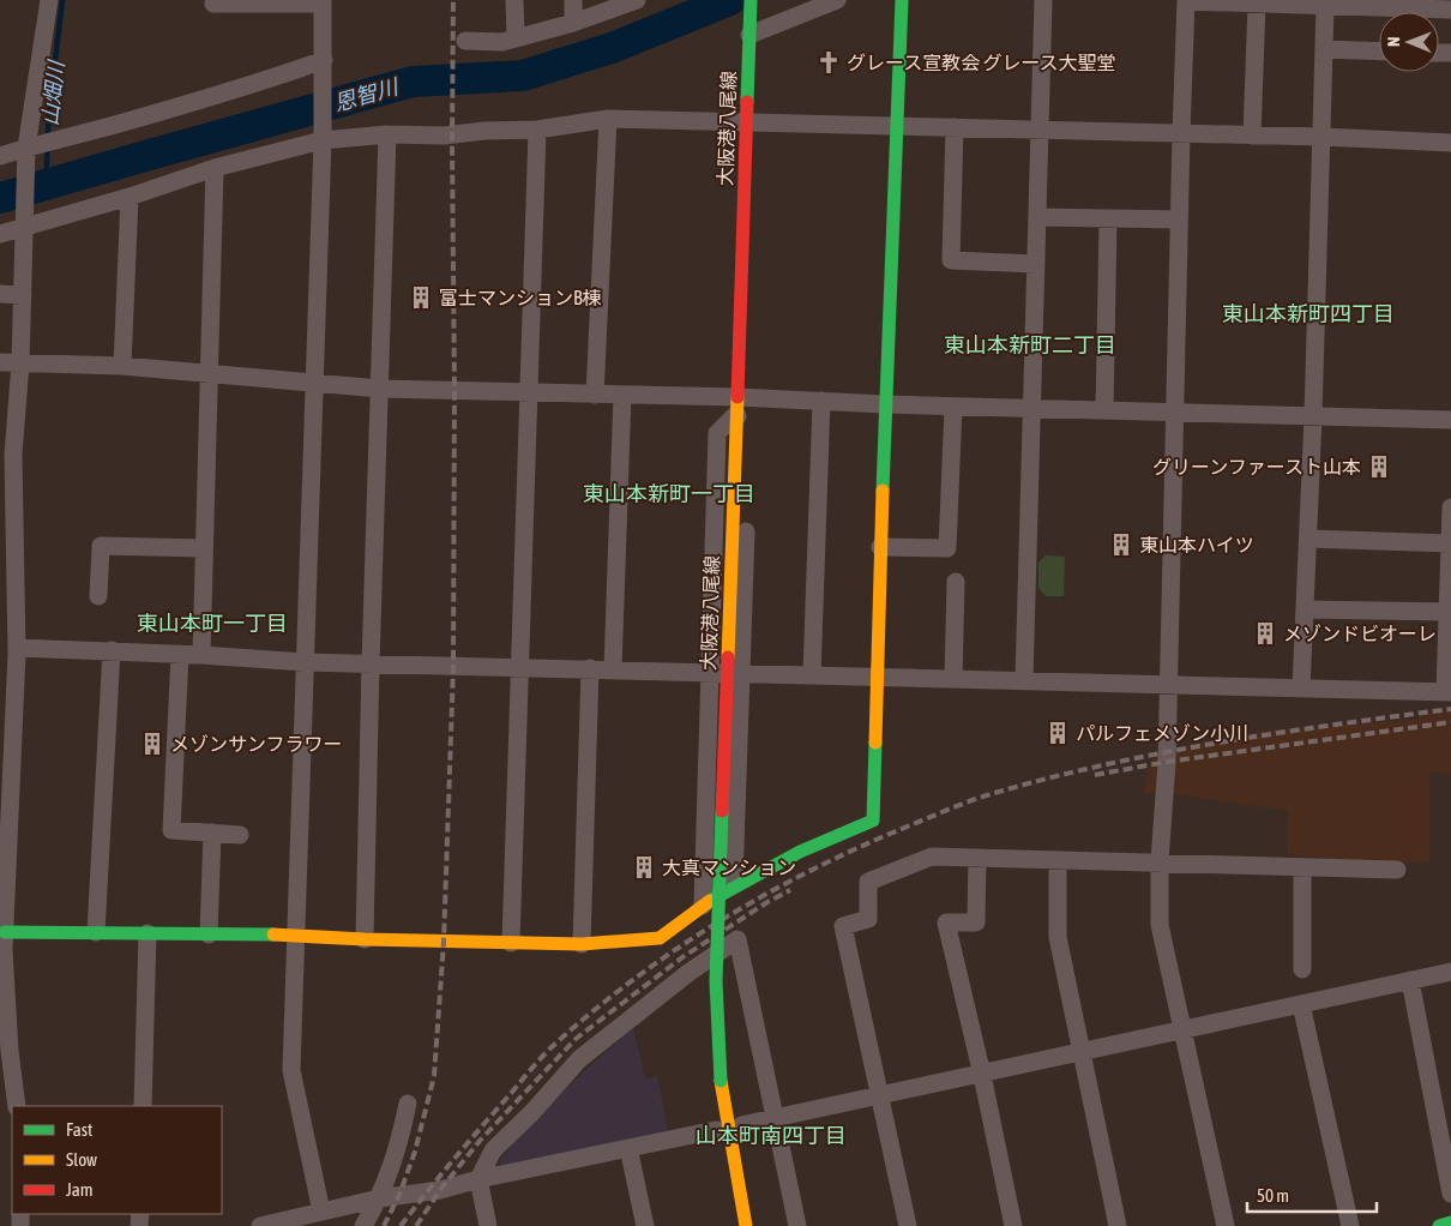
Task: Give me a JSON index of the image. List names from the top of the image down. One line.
{"streets":{"street":["大阪港八尾線"]},"districts":["東山本新町四丁目","東山本新町二丁目","東山本新町一丁目","東山本町一丁目","山本町南四丁目"],"water":["山畑川","恩智川"],"places":{"church":["グレース宣教会 グレース大聖堂"],"building":["富士マンションB棟","グリーンファースト山本","東山本ハイツ","メゾンドビオーレ","パルフェメゾン小川","メゾンサンフラワー","大真マンション"]},"legend":["Fast","Slow","Jam"],"scale_bar":"50 m","north":"left"}
